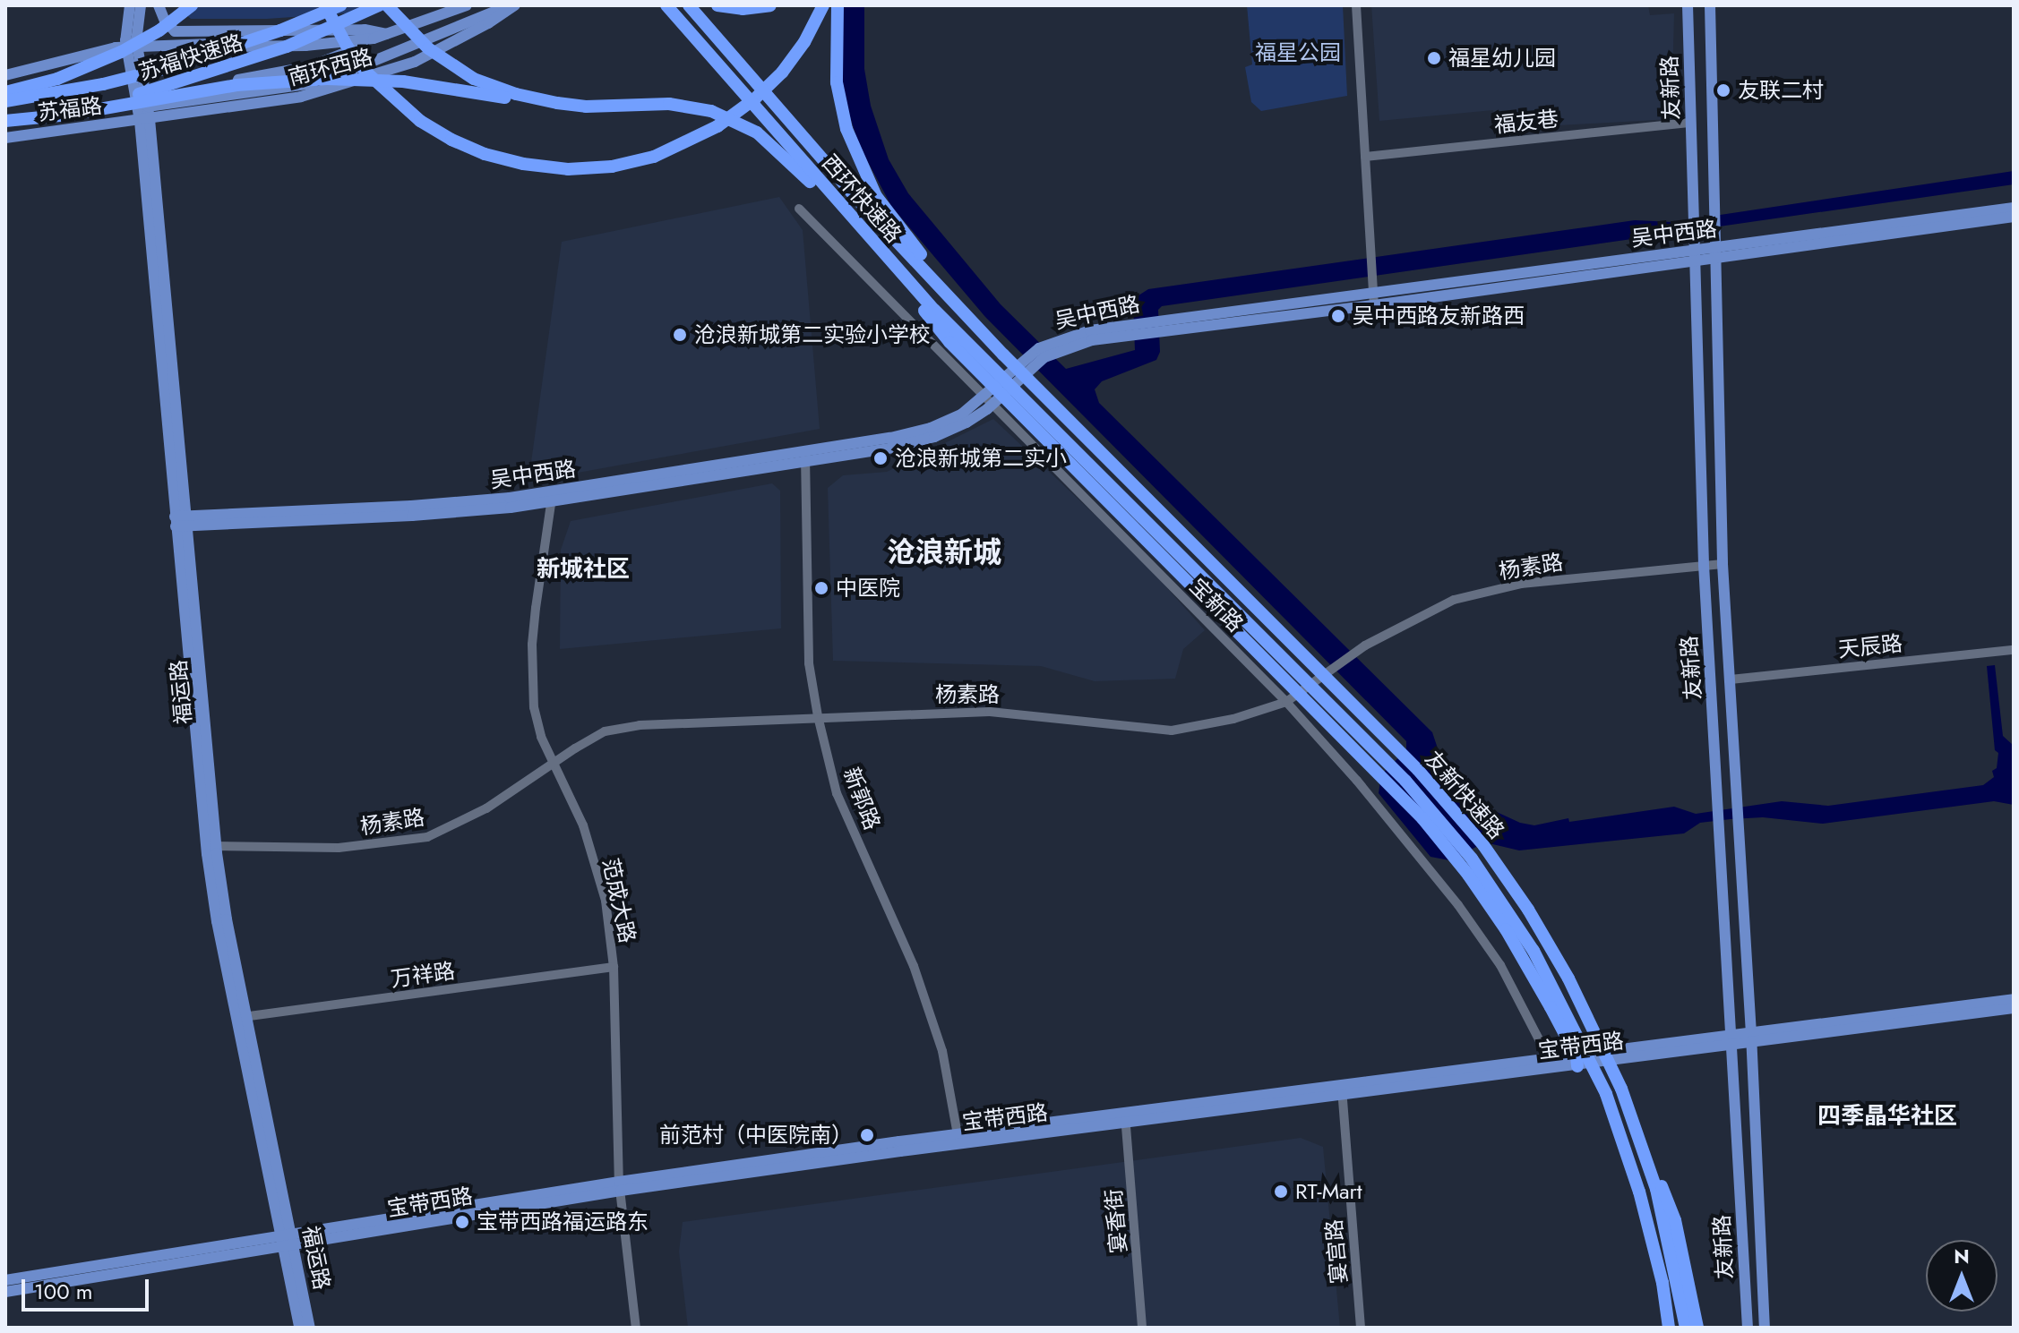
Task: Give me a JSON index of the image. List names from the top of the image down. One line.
{"streets":{"highway":["苏福快速路","西环快速路","友新快速路"],"main road":["南环西路","友新路","苏福路","吴中西路","福运路","宝带西路"],"street":["福友巷","杨素路","宝新路","天辰路","新郭路","范成大路","万祥路","宴香街","宴宫路"]},"crossings":[["南环西路","苏福路"],["南环西路","福运路"],["友新路","福友巷"],["友新路","吴中西路"],["友新路","杨素路"],["友新路","天辰路"],["友新路","宝带西路"],["苏福路","福运路"],["西环快速路","友新快速路"],["吴中西路","宝新路"],["吴中西路","福运路"],["吴中西路","新郭路"],["吴中西路","范成大路"],["杨素路","宝新路"],["杨素路","福运路"],["杨素路","新郭路"],["杨素路","范成大路"],["宝新路","宝带西路"],["福运路","万祥路"],["福运路","宝带西路"],["新郭路","宝带西路"],["范成大路","万祥路"],["范成大路","宝带西路"],["宝带西路","宴香街"],["宝带西路","宴宫路"]],"districts":["沧浪新城","新城社区","四季晶华社区"],"parks":["福星公园"],"places":["福星幼儿园","友联二村","吴中西路友新路西","沧浪新城第二实验小学校","沧浪新城第二实小","中医院","前范村（中医院南）","RT-Mart","宝带西路福运路东"],"scale_bar":"100 m","north":"top"}
